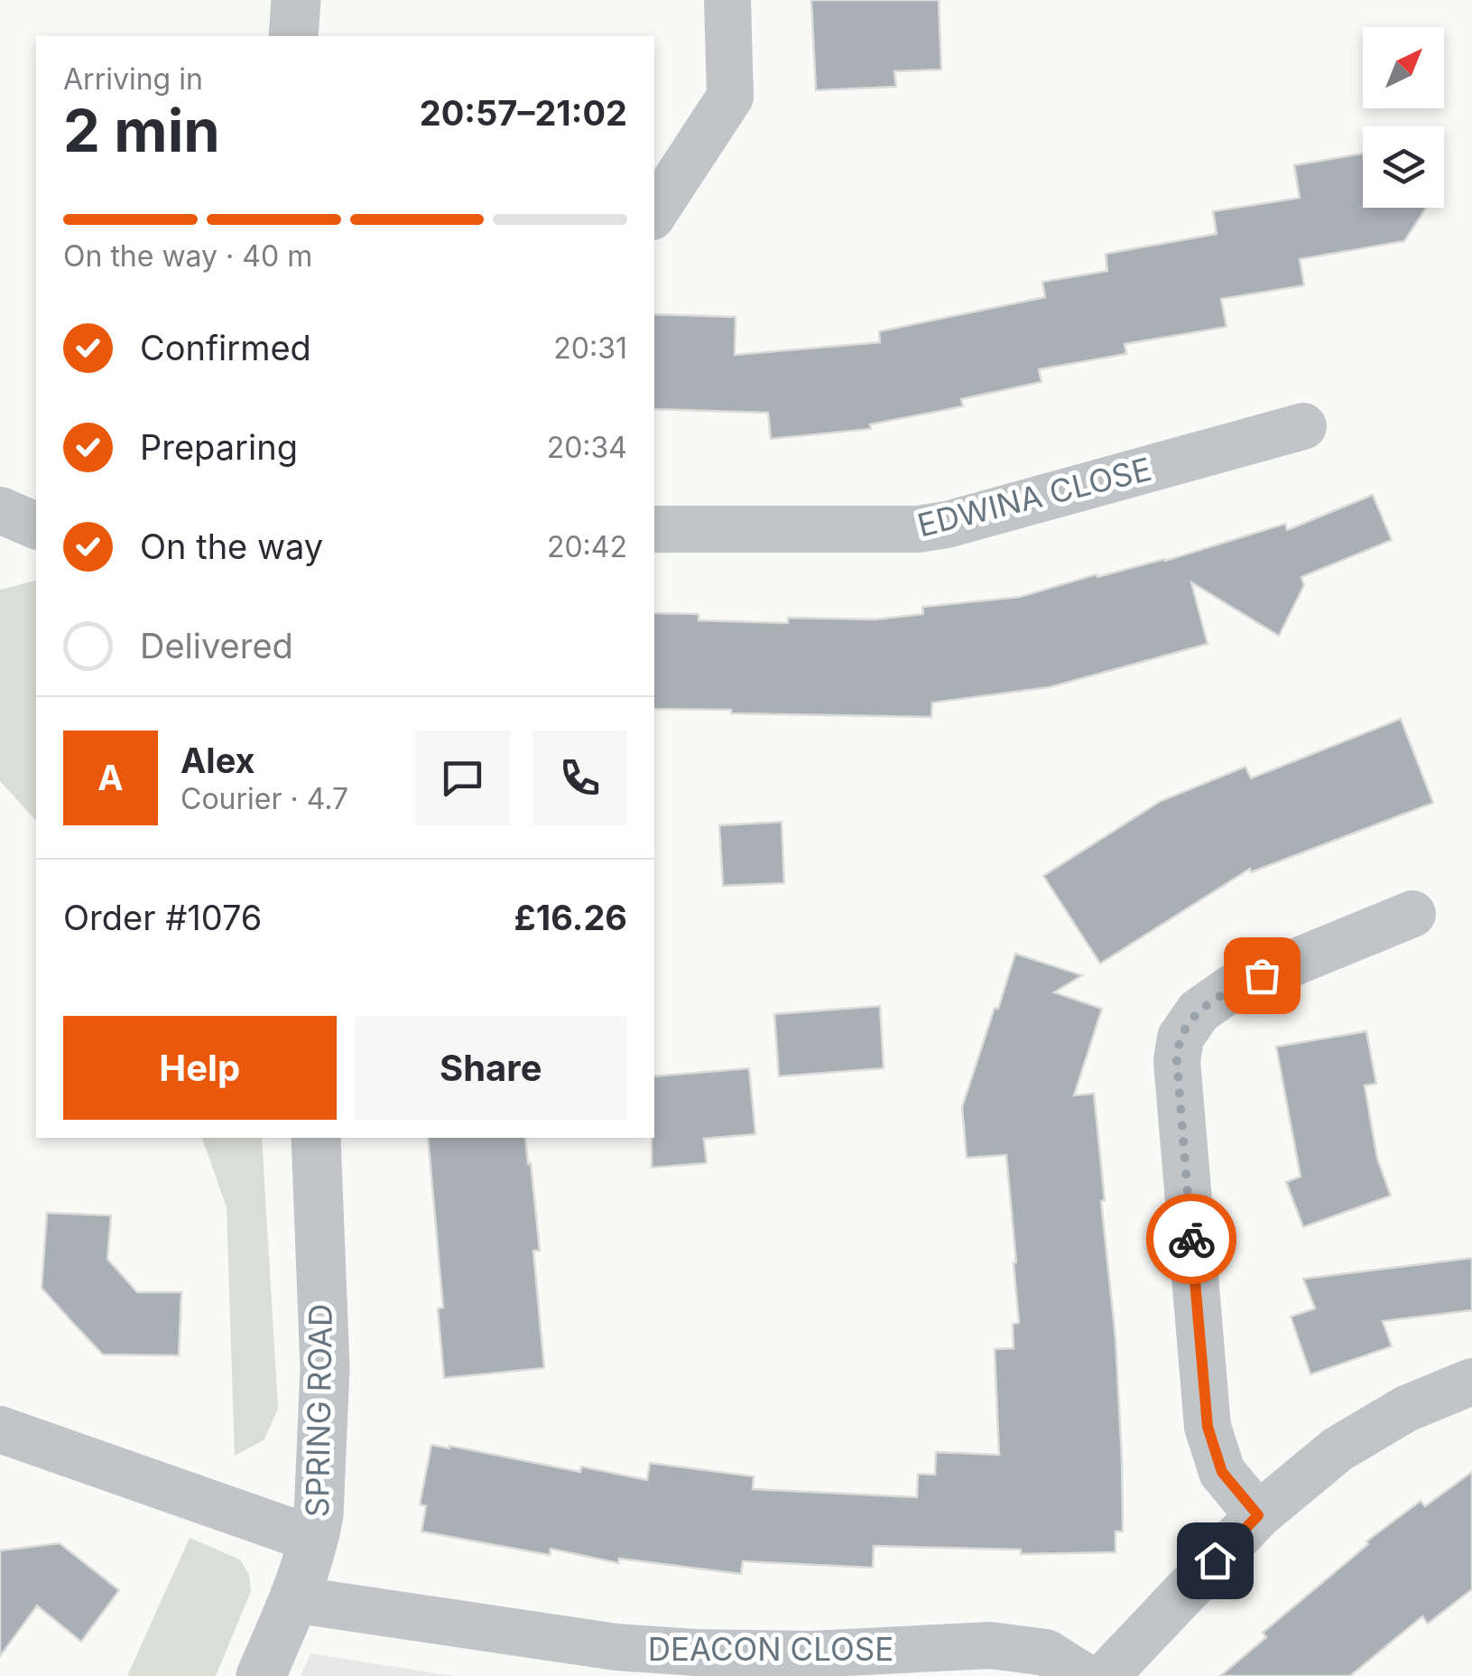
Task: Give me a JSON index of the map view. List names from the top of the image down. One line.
{"streets":{"street":["EDWINA CLOSE","SPRING ROAD","DEACON CLOSE"]},"crossings":[["SPRING ROAD","DEACON CLOSE"]],"north":"top right","page":{"heading":["2 min","Arriving in","20:57–21:02"],"panel":["Alex","Courier · 4.7","Order #1076","£16.26"],"bar":"On the way · 40 m","list":[["Confirmed","20:31"],["Preparing","20:34"],["On the way","20:42"],"Delivered"],"round":"A","buttons":["Help","Share"]}}
